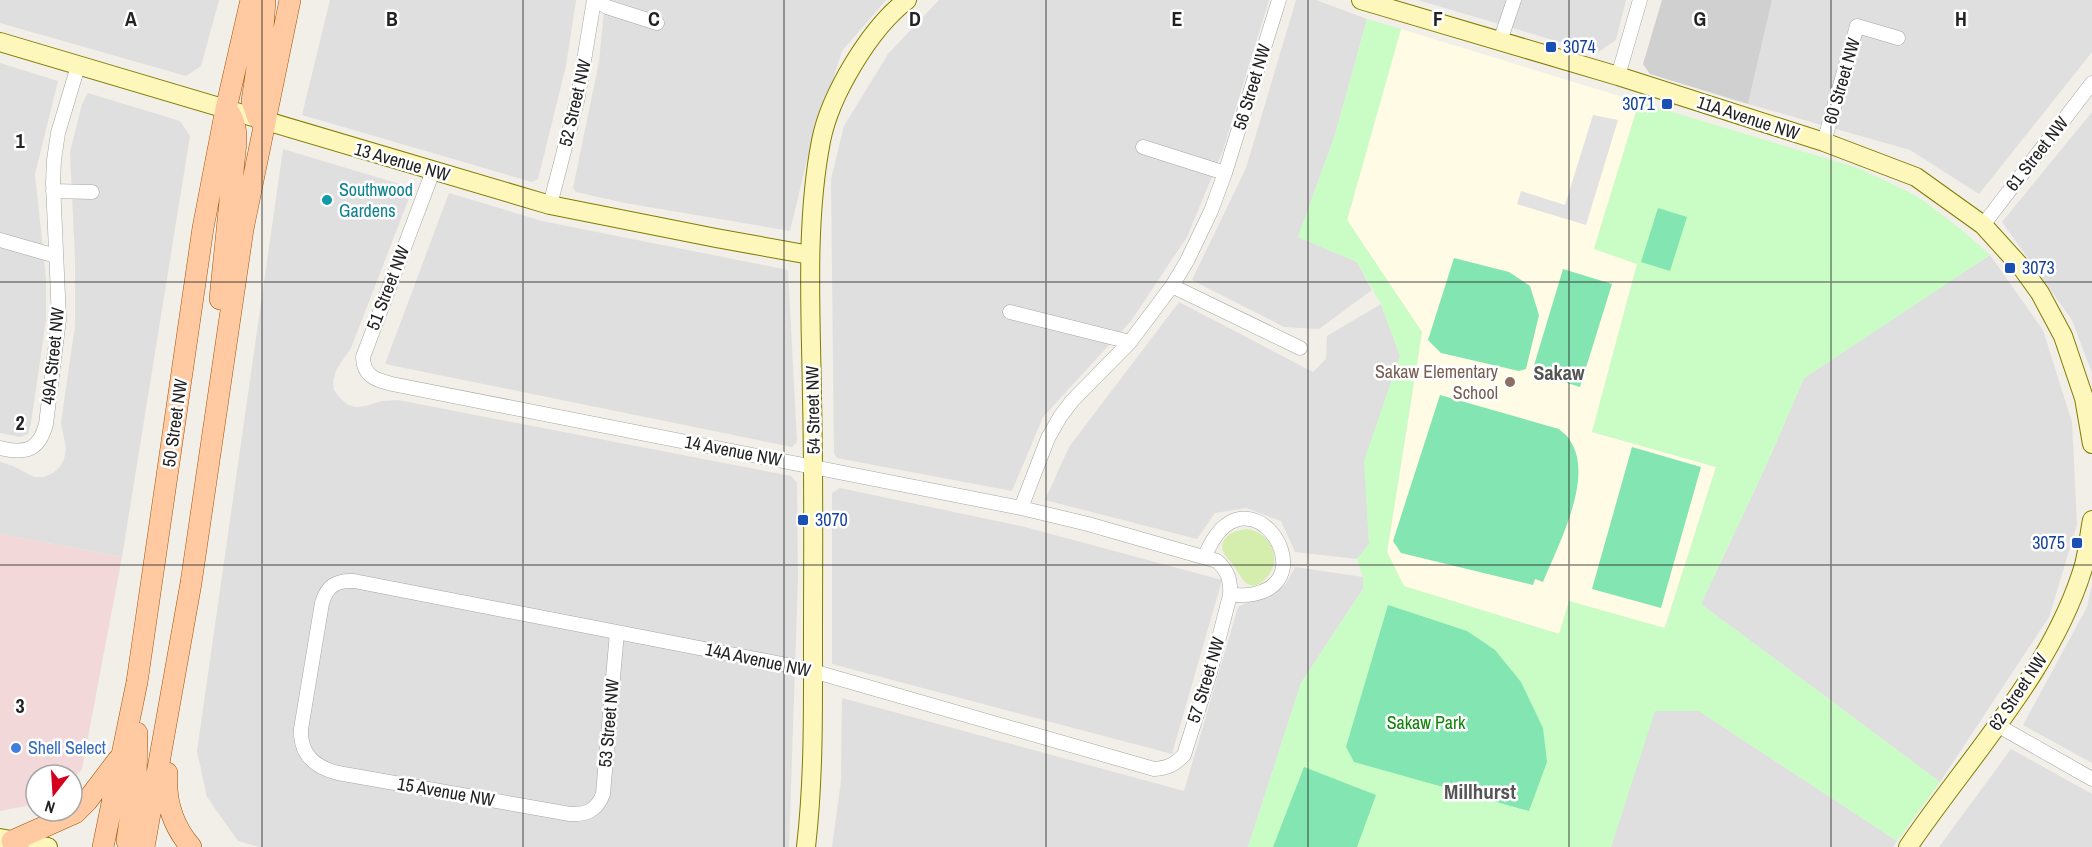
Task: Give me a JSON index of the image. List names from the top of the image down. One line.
{"streets":{"main road":["50 Street NW"],"street":["60 Street NW","56 Street NW","52 Street NW","11A Avenue NW","61 Street NW","13 Avenue NW","51 Street NW","49A Street NW","54 Street NW","14 Avenue NW","14A Avenue NW","57 Street NW","62 Street NW","53 Street NW","15 Avenue NW"]},"crossings":[["60 Street NW","11A Avenue NW"],["56 Street NW","14 Avenue NW"],["52 Street NW","13 Avenue NW"],["11A Avenue NW","61 Street NW"],["13 Avenue NW","51 Street NW"],["13 Avenue NW","49A Street NW"],["13 Avenue NW","54 Street NW"],["13 Avenue NW","50 Street NW"],["51 Street NW","14 Avenue NW"],["54 Street NW","14 Avenue NW"],["54 Street NW","14A Avenue NW"],["14 Avenue NW","57 Street NW"],["14A Avenue NW","57 Street NW"],["14A Avenue NW","53 Street NW"],["14A Avenue NW","15 Avenue NW"],["53 Street NW","15 Avenue NW"]],"districts":["Sakaw","Millhurst"],"parks":["Sakaw Park"],"places":{"transit":["3074","3071","3073","3070","3075"],"other":["Southwood Gardens","Sakaw Elementary School","Shell Select"]},"north":"bottom","grid":{"columns":["A","B","C","D","E","F","G","H"],"rows":["1","2","3"]}}
